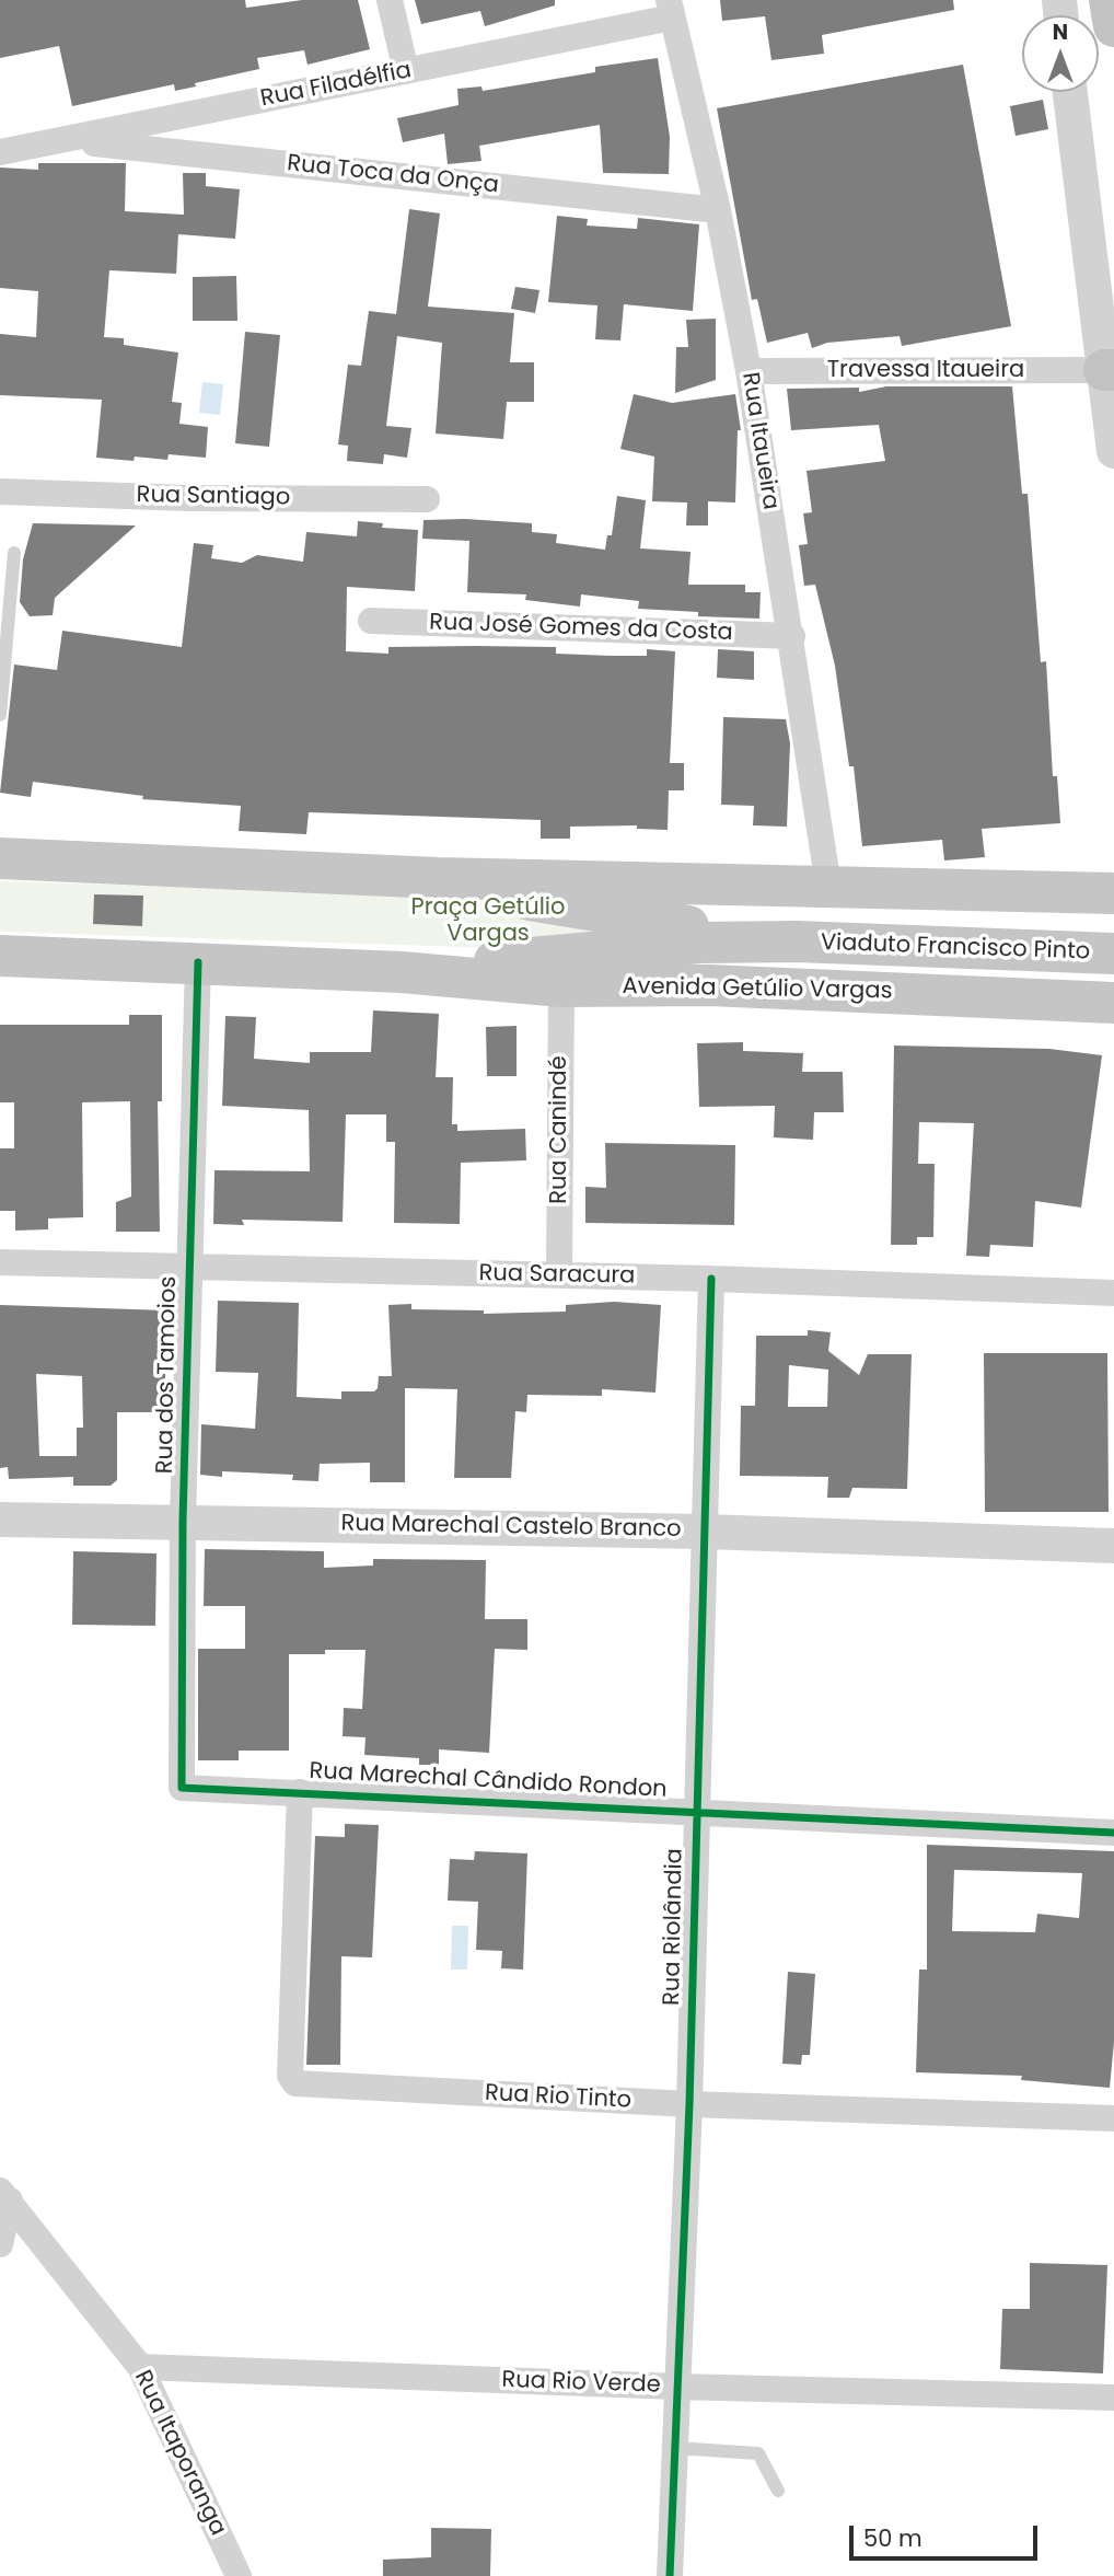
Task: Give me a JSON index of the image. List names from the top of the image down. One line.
{"streets":{"main road":["Viaduto Francisco Pinto","Avenida Getúlio Vargas"],"street":["Rua Filadélfia","Rua Toca da Onça","Travessa Itaueira","Rua Itaueira","Rua Santiago","Rua José Gomes da Costa","Rua Canindé","Rua Saracura","Rua dos Tamoios","Rua Marechal Castelo Branco","Rua Marechal Cândido Rondon","Rua Riolândia","Rua Rio Tinto","Rua Rio Verde","Rua Itaporanga"]},"crossings":[["Rua Filadélfia","Rua Toca da Onça"],["Rua Filadélfia","Rua Itaueira"],["Rua Toca da Onça","Rua Itaueira"],["Travessa Itaueira","Rua Itaueira"],["Rua Itaueira","Rua José Gomes da Costa"],["Viaduto Francisco Pinto","Avenida Getúlio Vargas"],["Avenida Getúlio Vargas","Rua Canindé"],["Avenida Getúlio Vargas","Rua dos Tamoios"],["Rua Canindé","Rua Saracura"],["Rua Saracura","Rua dos Tamoios"],["Rua Saracura","Rua Riolândia"],["Rua dos Tamoios","Rua Marechal Castelo Branco"],["Rua dos Tamoios","Rua Marechal Cândido Rondon"],["Rua Marechal Castelo Branco","Rua Riolândia"],["Rua Marechal Cândido Rondon","Rua Riolândia"],["Rua Marechal Cândido Rondon","Rua Rio Tinto"],["Rua Riolândia","Rua Rio Tinto"],["Rua Riolândia","Rua Rio Verde"],["Rua Rio Verde","Rua Itaporanga"]],"parks":["Praça Getúlio Vargas"],"scale_bar":"50 m","north":"top"}
